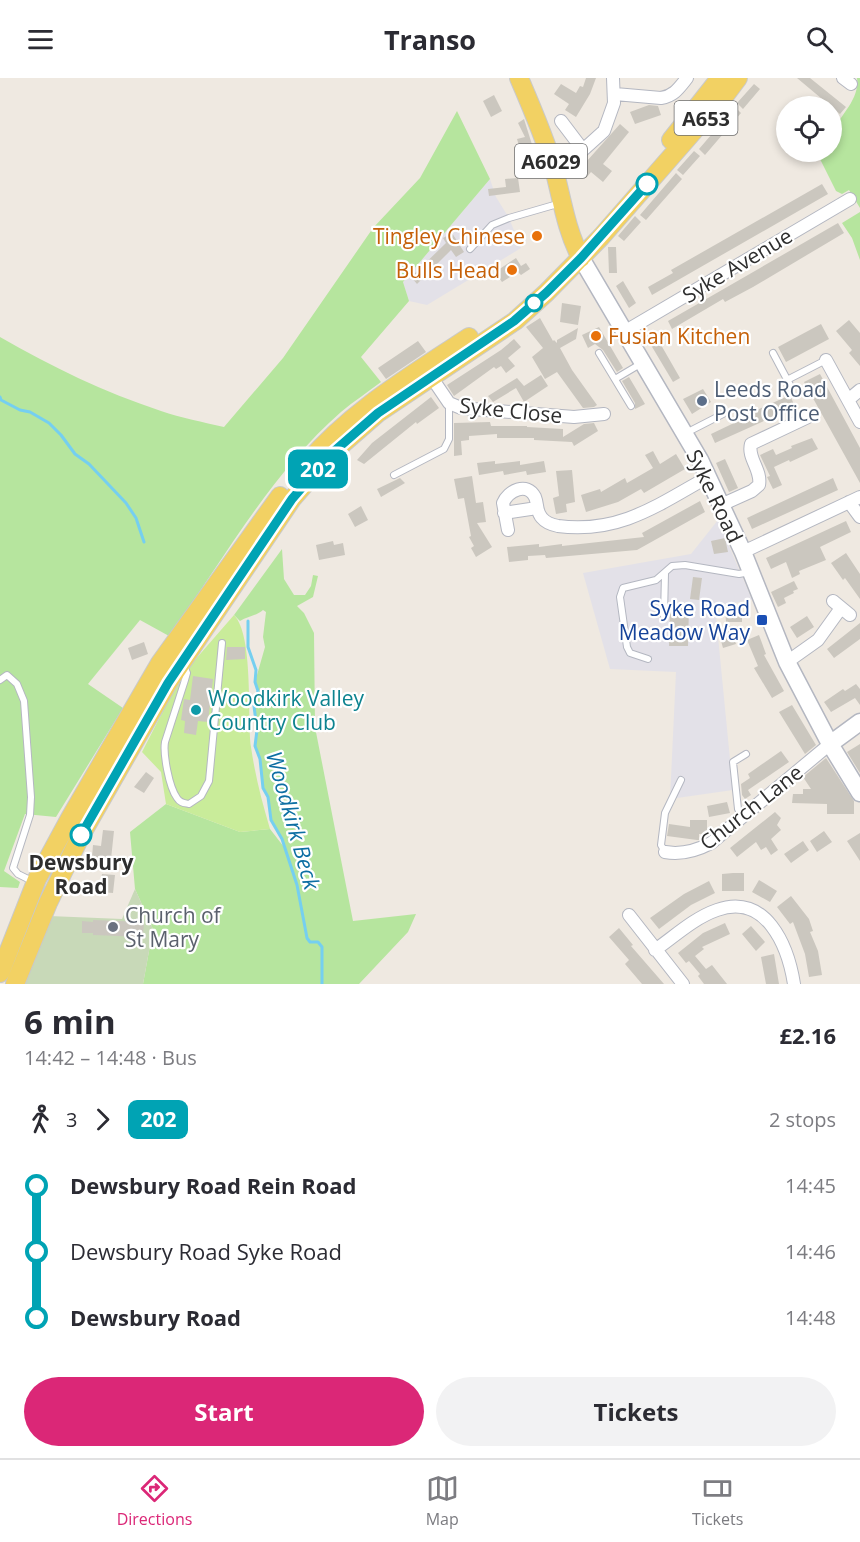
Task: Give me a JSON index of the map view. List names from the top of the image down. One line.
{"streets":{"main road":["A653","A6029"],"street":["Syke Avenue","Syke Close","Syke Road","Church Lane"]},"crossings":[["A653","A6029"],["A653","Syke Close"],["A653","Syke Road"],["A6029","Syke Road"],["Syke Avenue","Syke Road"],["Syke Road","Church Lane"]],"water":["Woodkirk Beck"],"places":{"other":["Tingley Chinese","Bulls Head","Fusian Kitchen","Leeds Road Post Office","Woodkirk Valley Country Club","Dewsbury Road","Church of St Mary"],"transit":["Syke Road Meadow Way"]},"lines":["bus line 202"],"page":{"header":"Transo","on_map":"202","heading":["6 min","14:42 – 14:48 · Bus","£2.16"],"legs":["3","202","2 stops"],"list":[{"name":"Dewsbury Road Rein Road","value":"14:45"},{"name":"Dewsbury Road Syke Road","value":"14:46"},{"name":"Dewsbury Road","value":"14:48"}],"buttons":["Start","Tickets"],"tabs":["Directions","Map","Tickets"]}}
